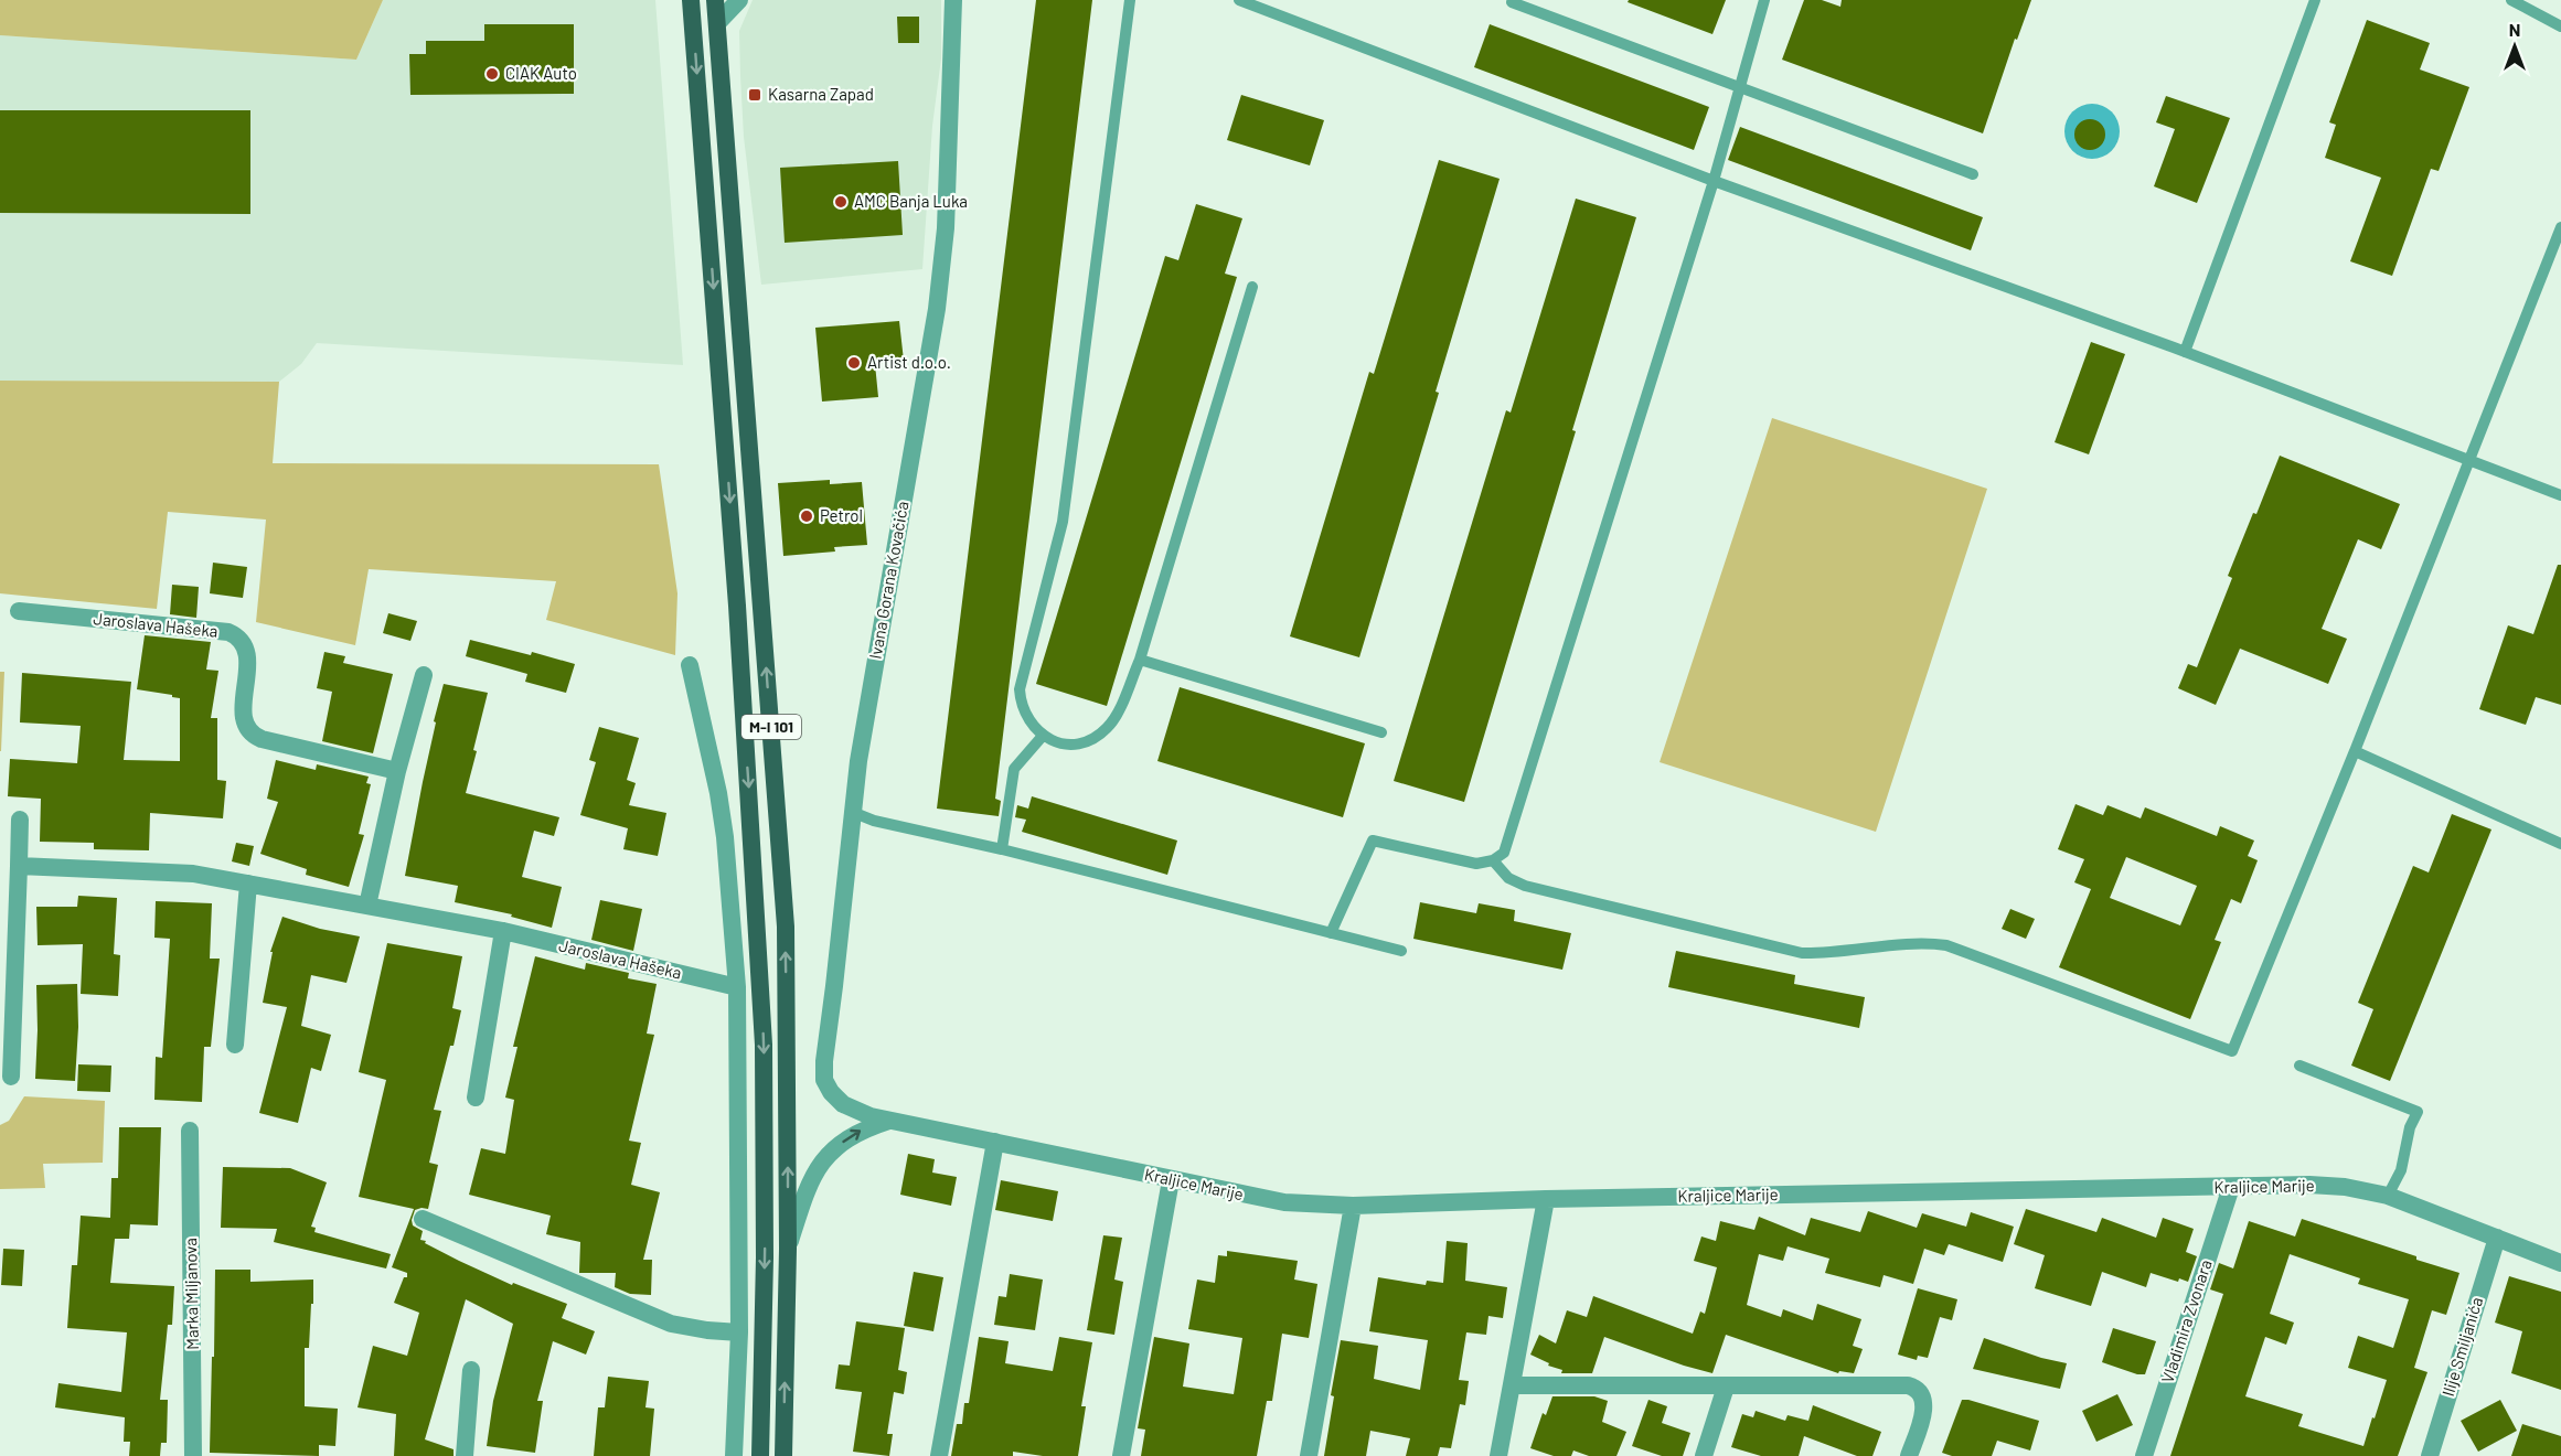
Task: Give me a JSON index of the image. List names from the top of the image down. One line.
{"streets":{"main road":["M-I 101"],"street":["Ivana Gorana Kovačića","Jaroslava Hašeka","Kraljice Marije","Marka Miljanova","Vladimira Zvonara","Ilije Smiljanića"]},"crossings":[["Ivana Gorana Kovačića","Kraljice Marije"],["Kraljice Marije","Vladimira Zvonara"],["Kraljice Marije","Ilije Smiljanića"]],"places":{"other":["CIAK Auto","AMC Banja Luka","Artist d.o.o.","Petrol"],"transit":["Kasarna Zapad"]},"north":"top"}
